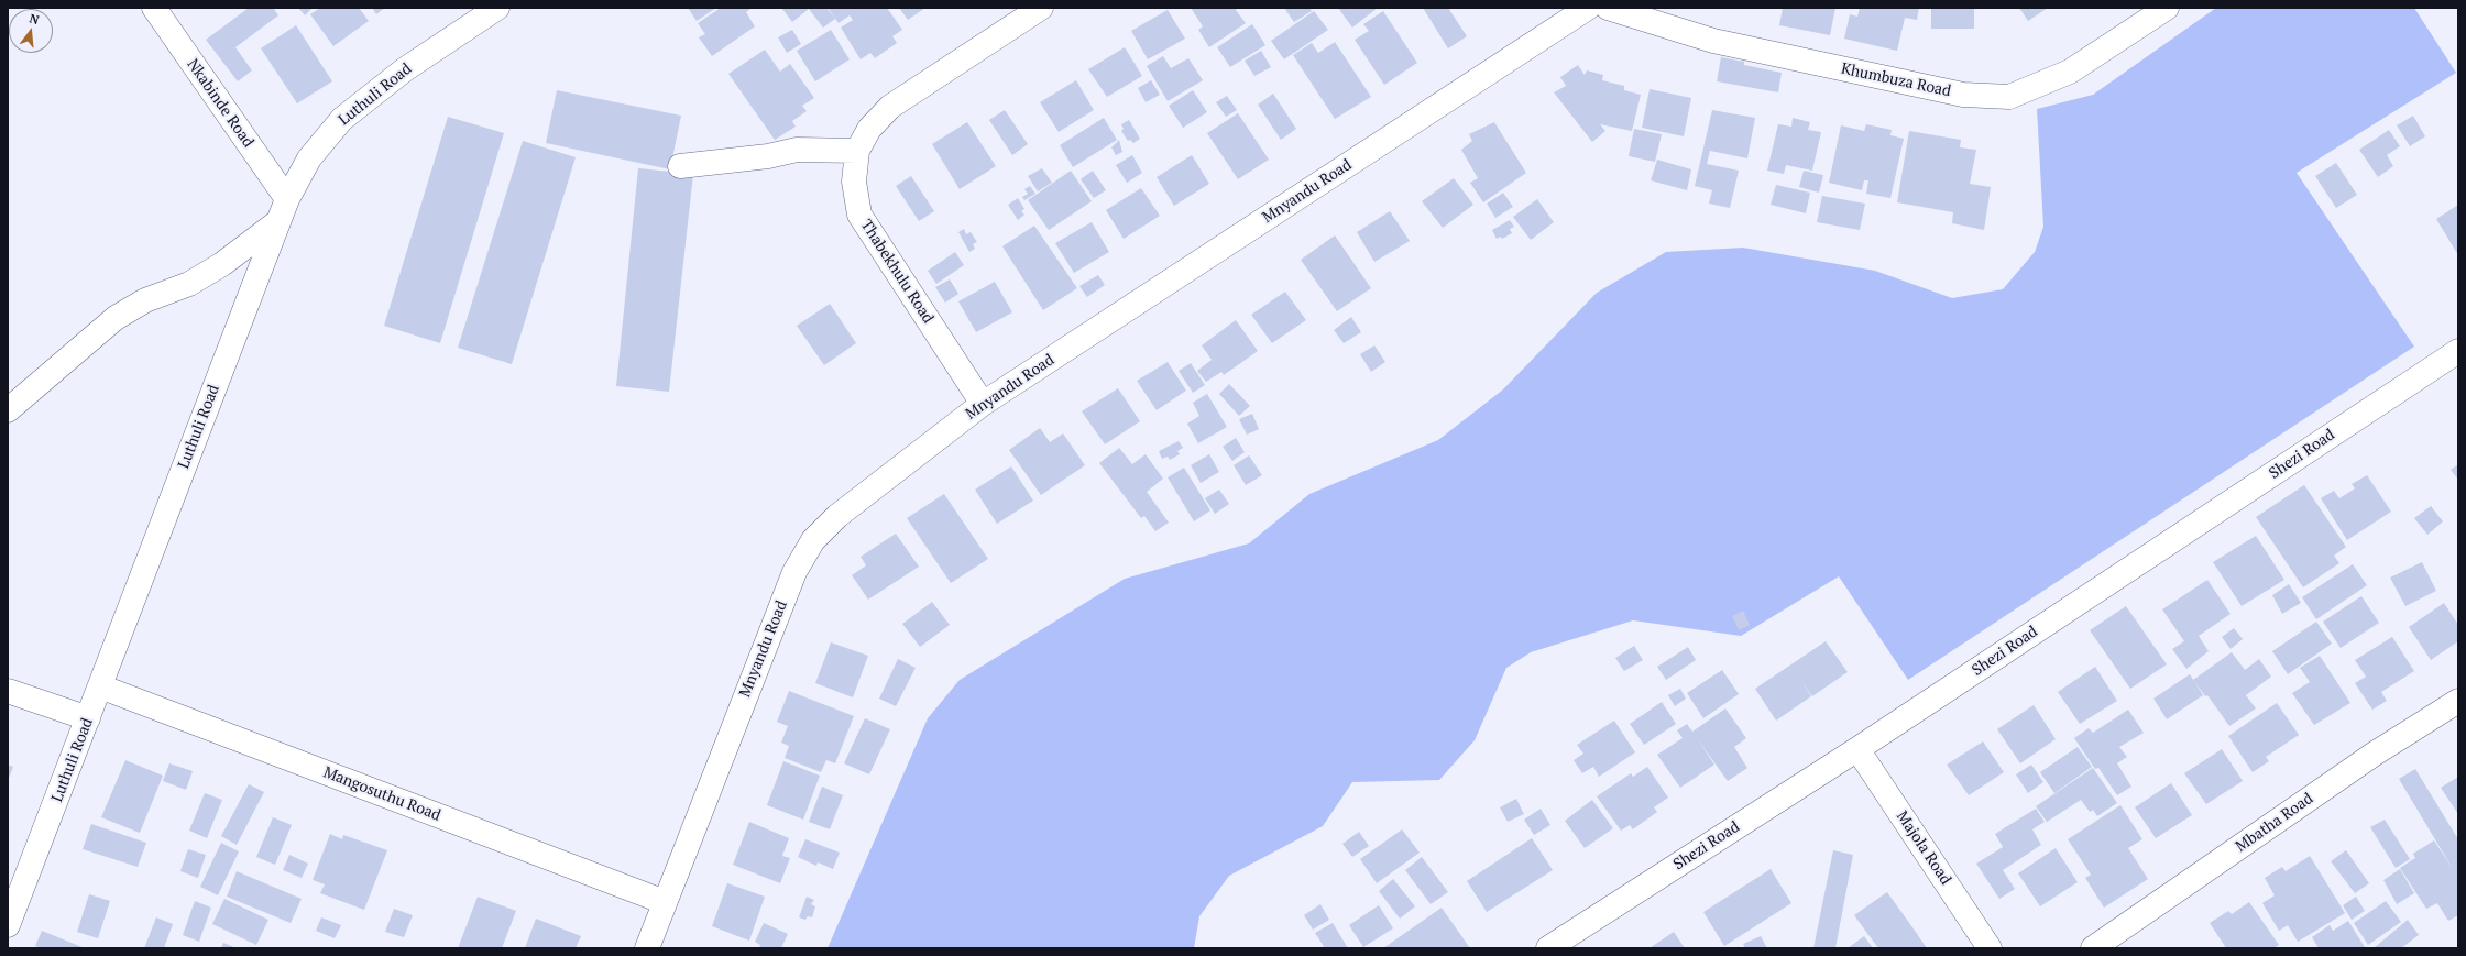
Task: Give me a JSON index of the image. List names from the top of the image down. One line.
{"streets":{"street":["Khumbuza Road","Luthuli Road","Nkabinde Road","Mnyandu Road","Thabekhulu Road","Shezi Road","Mangosuthu Road","Mbatha Road","Majola Road"]},"crossings":[["Luthuli Road","Nkabinde Road"],["Luthuli Road","Mangosuthu Road"],["Mnyandu Road","Thabekhulu Road"],["Mnyandu Road","Mangosuthu Road"],["Shezi Road","Majola Road"]],"north":"top"}
